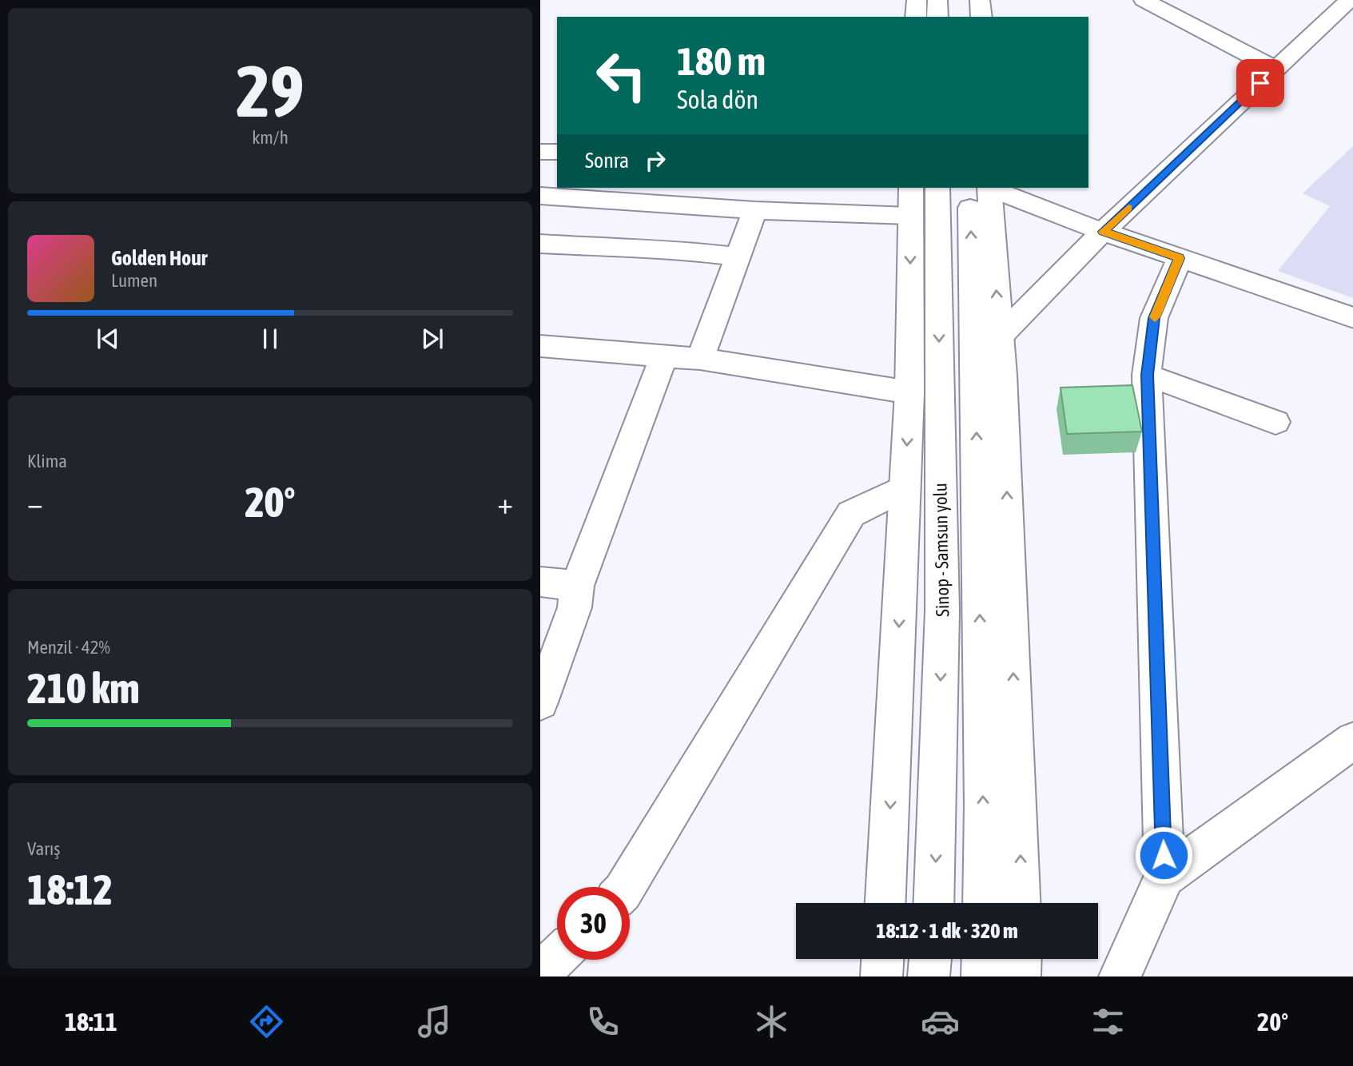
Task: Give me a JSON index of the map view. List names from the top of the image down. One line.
{"streets":{"main road":["Sinop - Samsun yolu"]},"page":{"tile":[["29","km/h"],"Klima",["Menzil · 42%","210 km"],["Varış","18:12"]],"turn":["180 m","Sola dön"],"then":"Sonra","song":["Golden Hour","Lumen"],"heat":["−","20°","+"],"limit":"30","trip":"18:12 · 1 dk · 320 m","tabs":["18:11","20°"]}}
